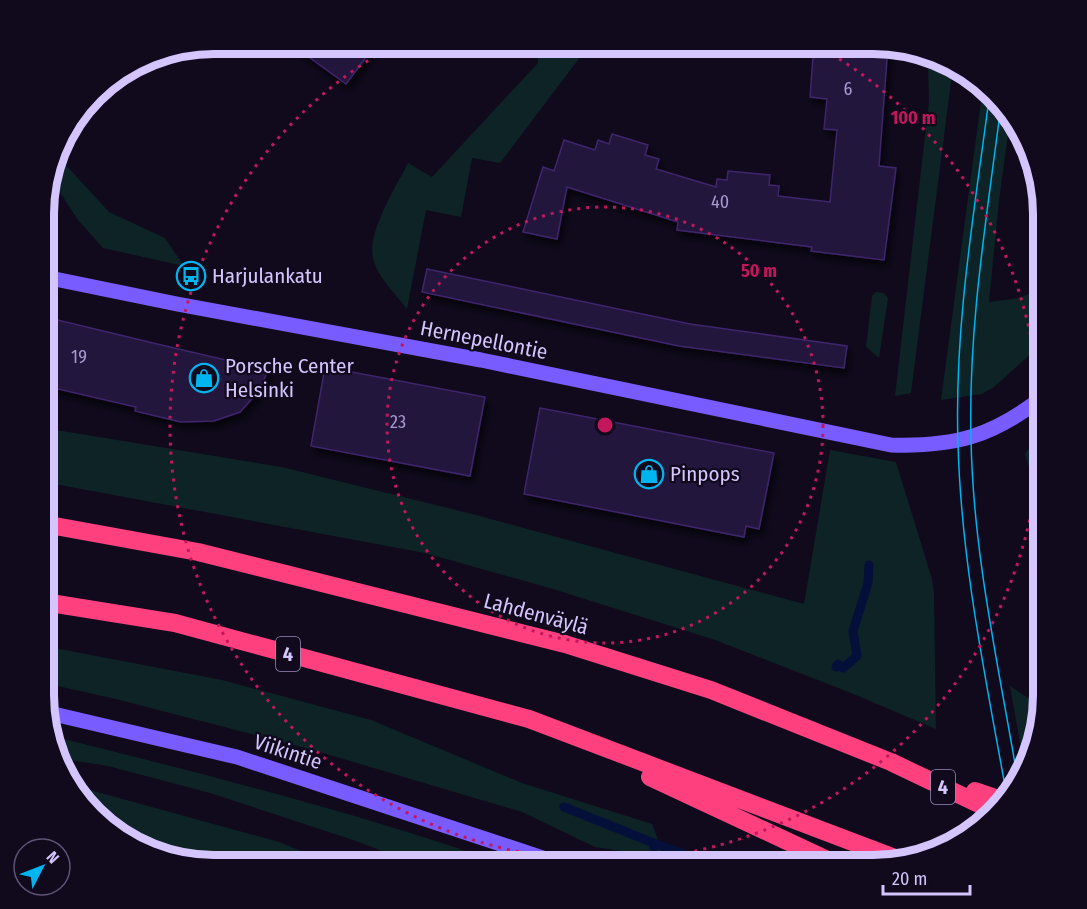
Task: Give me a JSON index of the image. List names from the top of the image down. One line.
{"streets":{"highway":["Lahdenväylä","4"],"street":["Hernepellontie","Viikintie"]},"places":{"bus stop":["Harjulankatu"],"shop":["Porsche Center Helsinki","Pinpops"]},"house_numbers":["6","40","19","23"],"scale_bar":"20 m","north":"top right","rings":["100 m","50 m"]}
